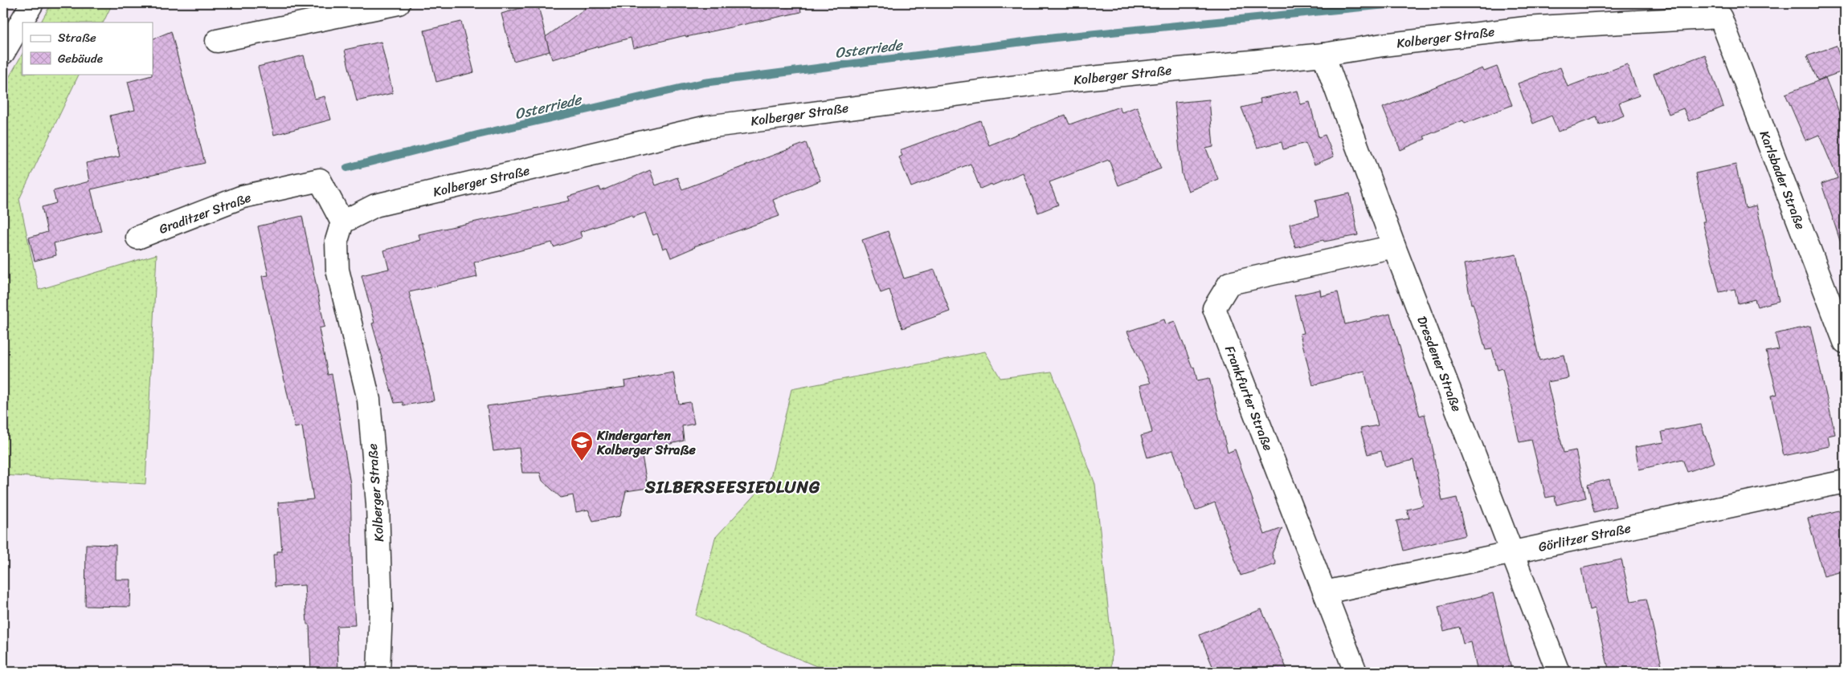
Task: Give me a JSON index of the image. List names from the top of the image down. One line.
{"streets":{"street":["Kolberger Straße","Karlsbader Straße","Graditzer Straße","Dresdener Straße","Frankfurter Straße","Görlitzer Straße"]},"crossings":[["Kolberger Straße","Karlsbader Straße"],["Kolberger Straße","Graditzer Straße"],["Kolberger Straße","Dresdener Straße"],["Dresdener Straße","Frankfurter Straße"],["Dresdener Straße","Görlitzer Straße"],["Frankfurter Straße","Görlitzer Straße"]],"districts":["SILBERSEESIEDLUNG"],"water":["Osterriede"],"places":{"school or university":["Kindergarten Kolberger Straße"]},"legend":["Straße","Gebäude"]}
